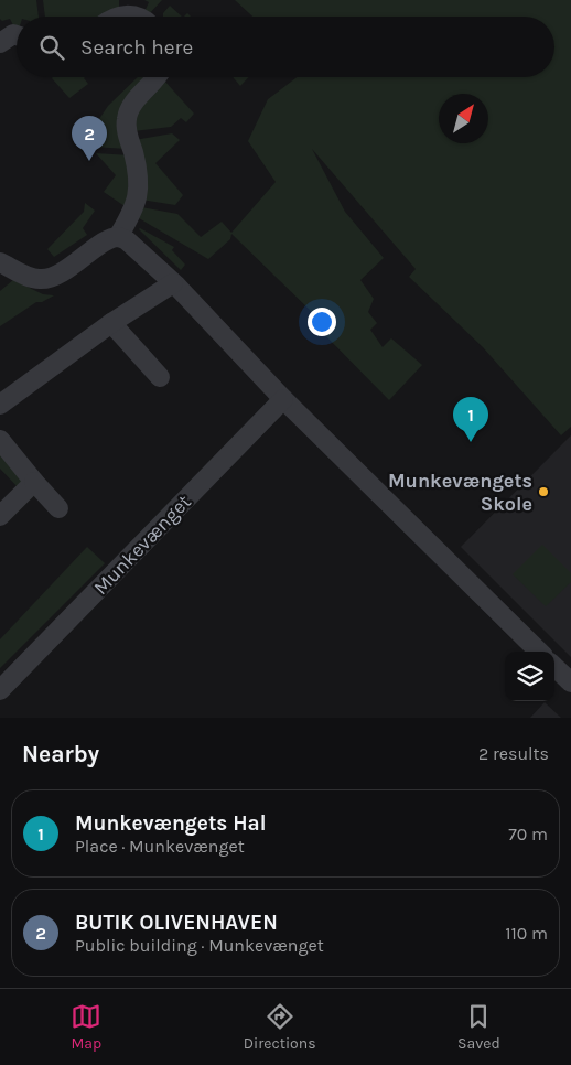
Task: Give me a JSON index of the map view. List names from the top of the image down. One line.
{"streets":{"street":["Munkevænget"]},"places":["Munkevængets Skole"],"north":"top right","page":{"search":"Search here","pins":["2","1"],"heading":["Nearby","2 results"],"list":[{"mark":"1","name":"Munkevængets Hal","note":"Place · Munkevænget","value":"70 m"},{"mark":"2","name":"BUTIK OLIVENHAVEN","note":"Public building · Munkevænget","value":"110 m"}],"nav":["Map","Directions","Saved"]}}
